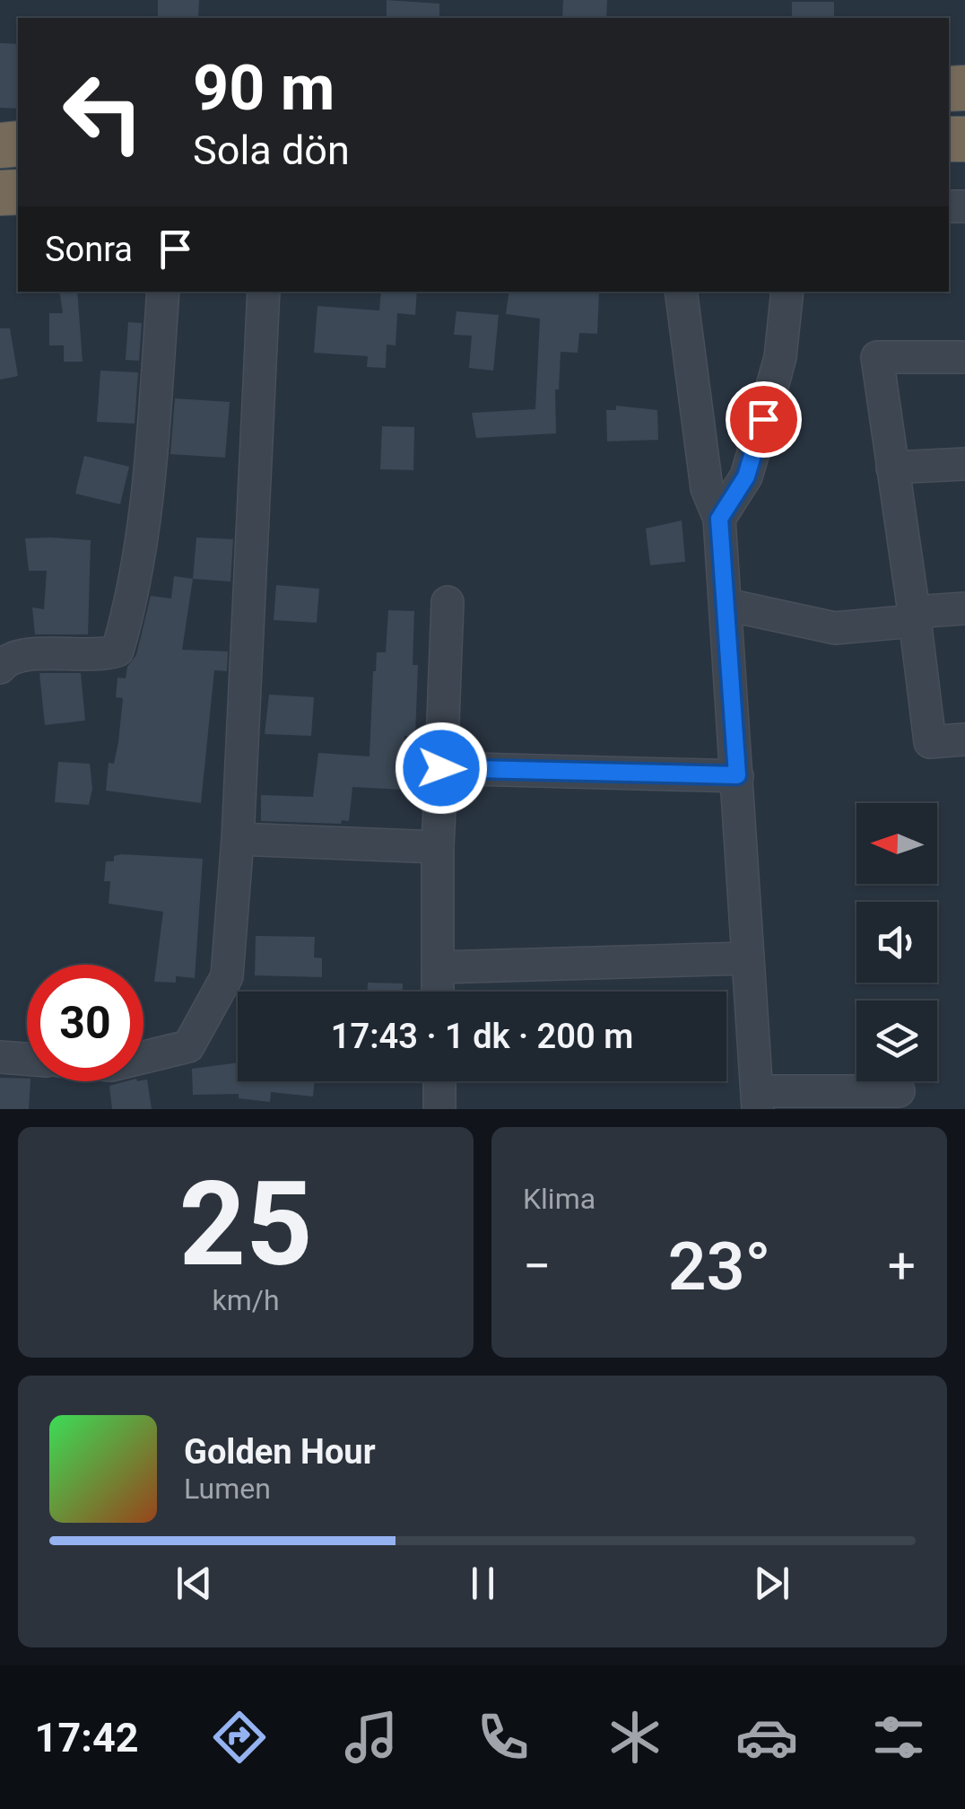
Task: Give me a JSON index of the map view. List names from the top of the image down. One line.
{"north":"left","page":{"turn":["90 m","Sola dön"],"then":"Sonra","limit":"30","trip":"17:43 · 1 dk · 200 m","tile":[["25","km/h"],"Klima"],"heat":["−","23°","+"],"song":["Golden Hour","Lumen"],"tabs":"17:42"}}
